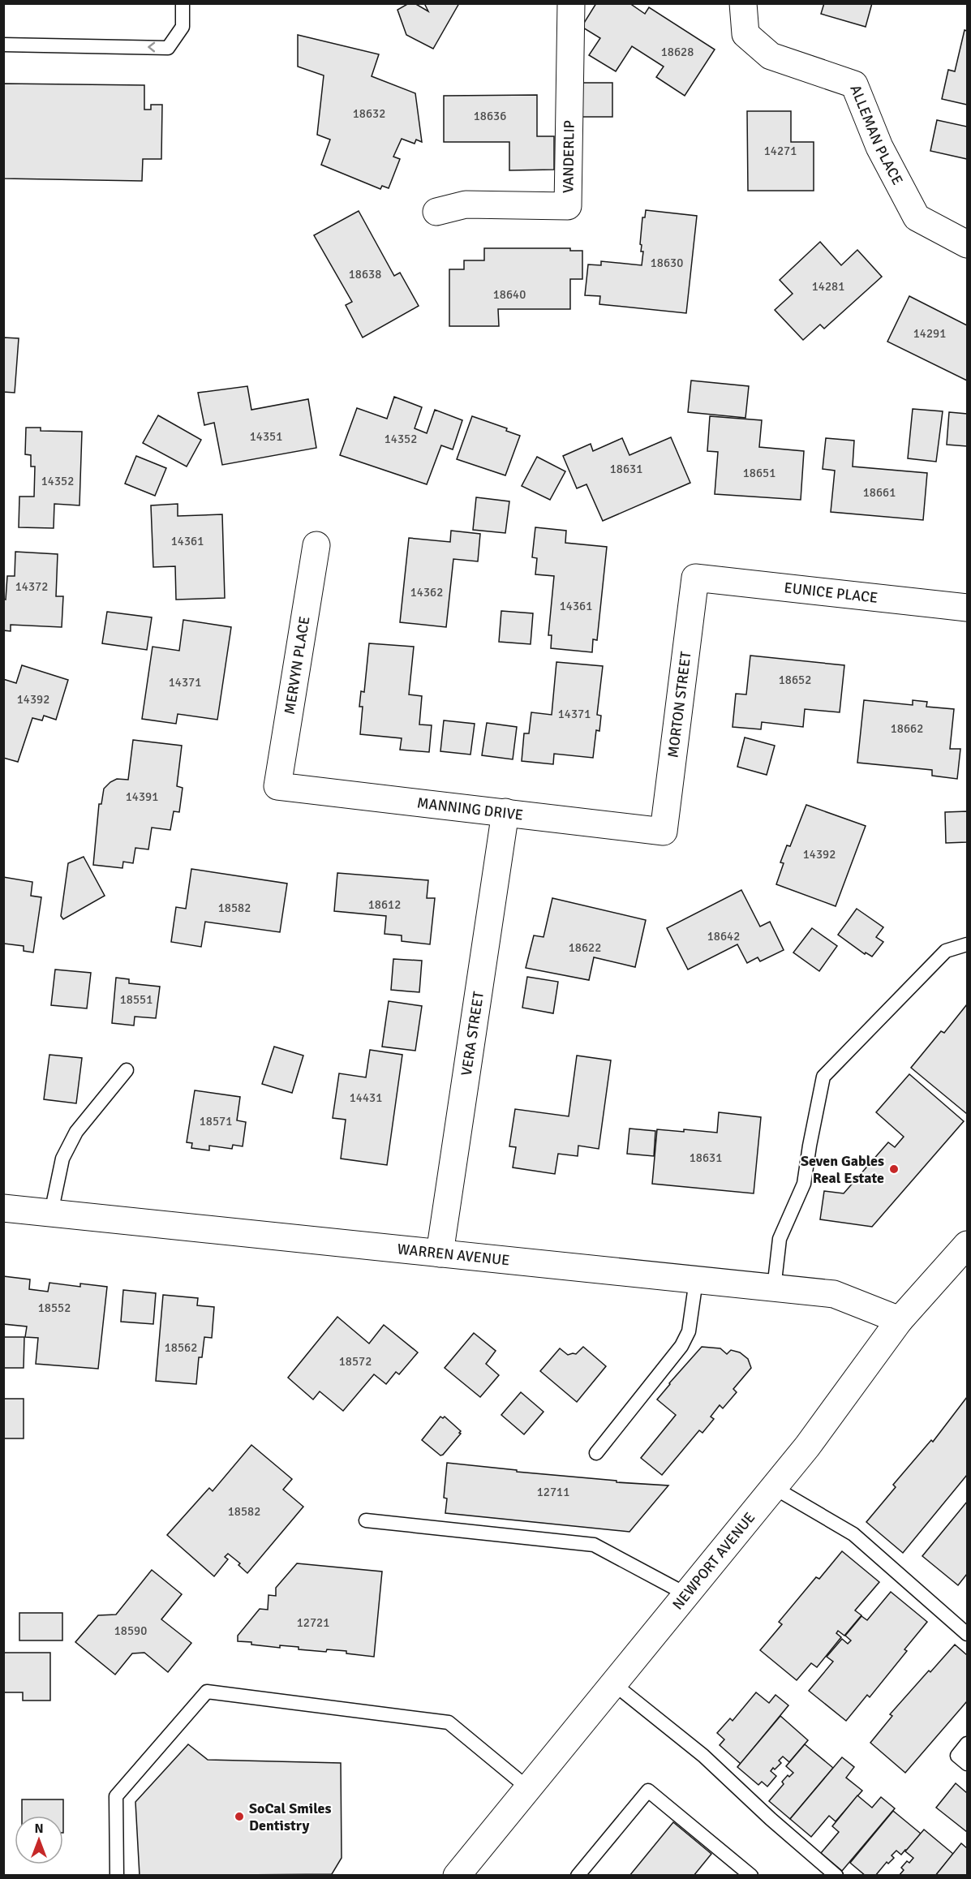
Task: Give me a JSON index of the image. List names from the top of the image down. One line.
{"streets":{"street":["ALLEMAN PLACE","VANDERLIP","EUNICE PLACE","MERVYN PLACE","MORTON STREET","MANNING DRIVE","VERA STREET","WARREN AVENUE","NEWPORT AVENUE"]},"crossings":[["EUNICE PLACE","MORTON STREET"],["MERVYN PLACE","MANNING DRIVE"],["MORTON STREET","MANNING DRIVE"],["MANNING DRIVE","VERA STREET"],["VERA STREET","WARREN AVENUE"],["WARREN AVENUE","NEWPORT AVENUE"]],"places":["Seven Gables Real Estate","SoCal Smiles Dentistry"],"house_numbers":["18628","18632","18636","14271","18630","18638","14281","18640","14291","14351","14352","18631","18651","14352","18661","14361","14372","14362","14361","18652","14371","14392","14371","18662","14391","14392","18612","18582","18642","18622","18551","14431","18571","18631","18552","18562","18572","12711","18582","12721","18590"],"north":"top"}
